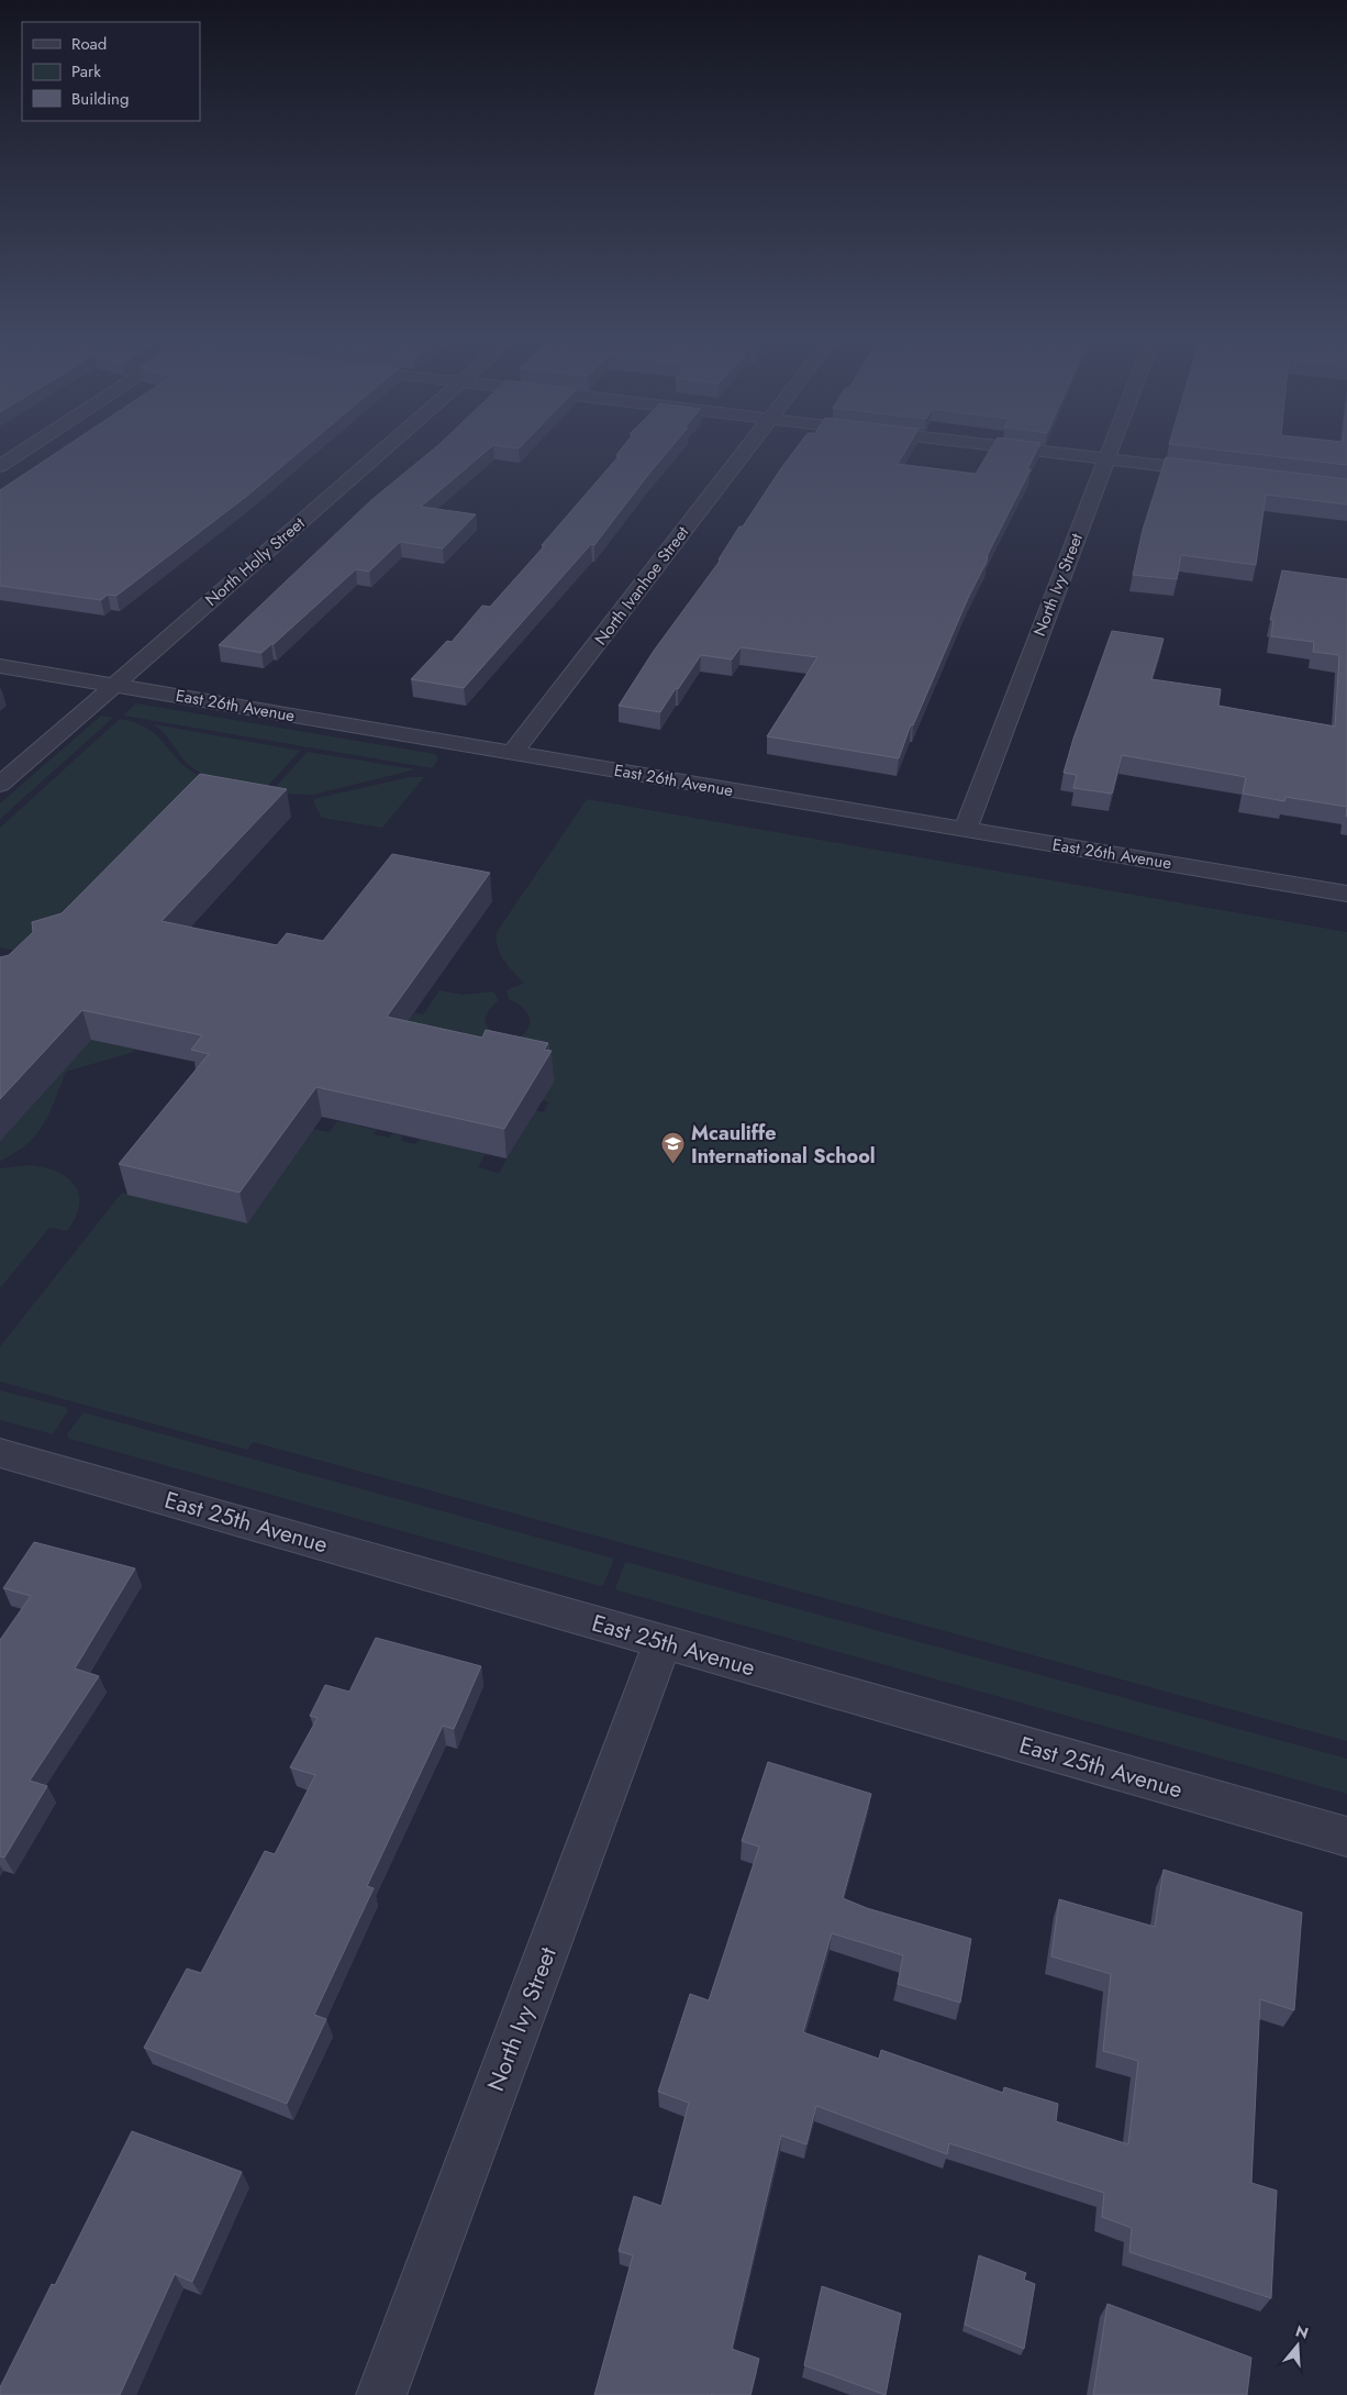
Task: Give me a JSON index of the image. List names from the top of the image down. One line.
{"streets":{"street":["North Holly Street","North Ivy Street","North Ivanhoe Street","East 26th Avenue","East 25th Avenue"]},"crossings":[["North Holly Street","East 26th Avenue"],["North Ivy Street","East 26th Avenue"],["North Ivy Street","East 25th Avenue"],["North Ivanhoe Street","East 26th Avenue"]],"places":{"school or university":["Mcauliffe International School"]},"legend":["Road","Park","Building"],"north":"top"}
